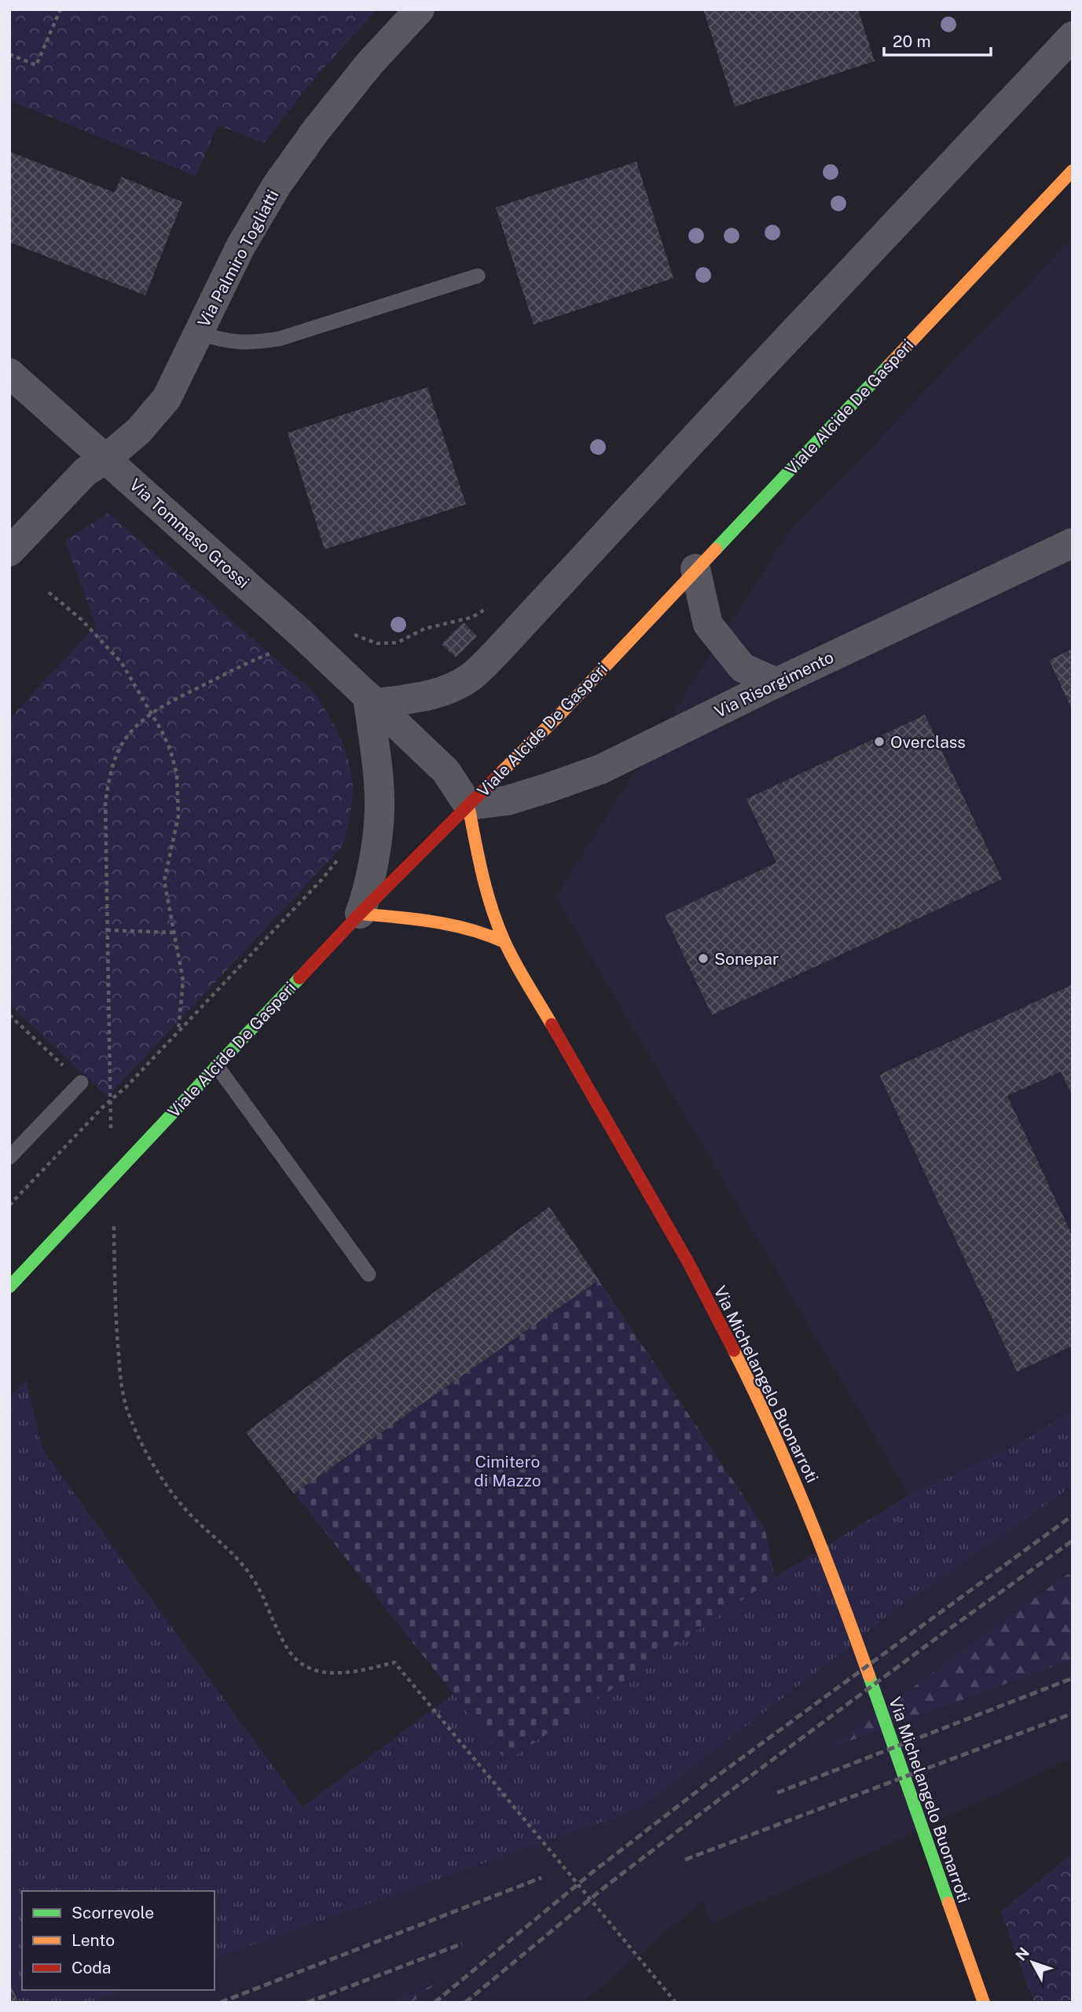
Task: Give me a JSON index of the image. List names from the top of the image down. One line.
{"streets":{"street":["Via Palmiro Togliatti","Viale Alcide De Gasperi","Via Tommaso Grossi","Via Risorgimento","Via Michelangelo Buonarroti"]},"crossings":[["Via Palmiro Togliatti","Via Tommaso Grossi"],["Viale Alcide De Gasperi","Via Tommaso Grossi"],["Viale Alcide De Gasperi","Via Risorgimento"],["Viale Alcide De Gasperi","Via Michelangelo Buonarroti"],["Via Tommaso Grossi","Via Risorgimento"],["Via Tommaso Grossi","Via Michelangelo Buonarroti"],["Via Risorgimento","Via Michelangelo Buonarroti"]],"parks":["Cimitero di Mazzo"],"places":["Overclass","Sonepar"],"legend":["Scorrevole","Lento","Coda"],"scale_bar":"20 m","north":"top left"}
